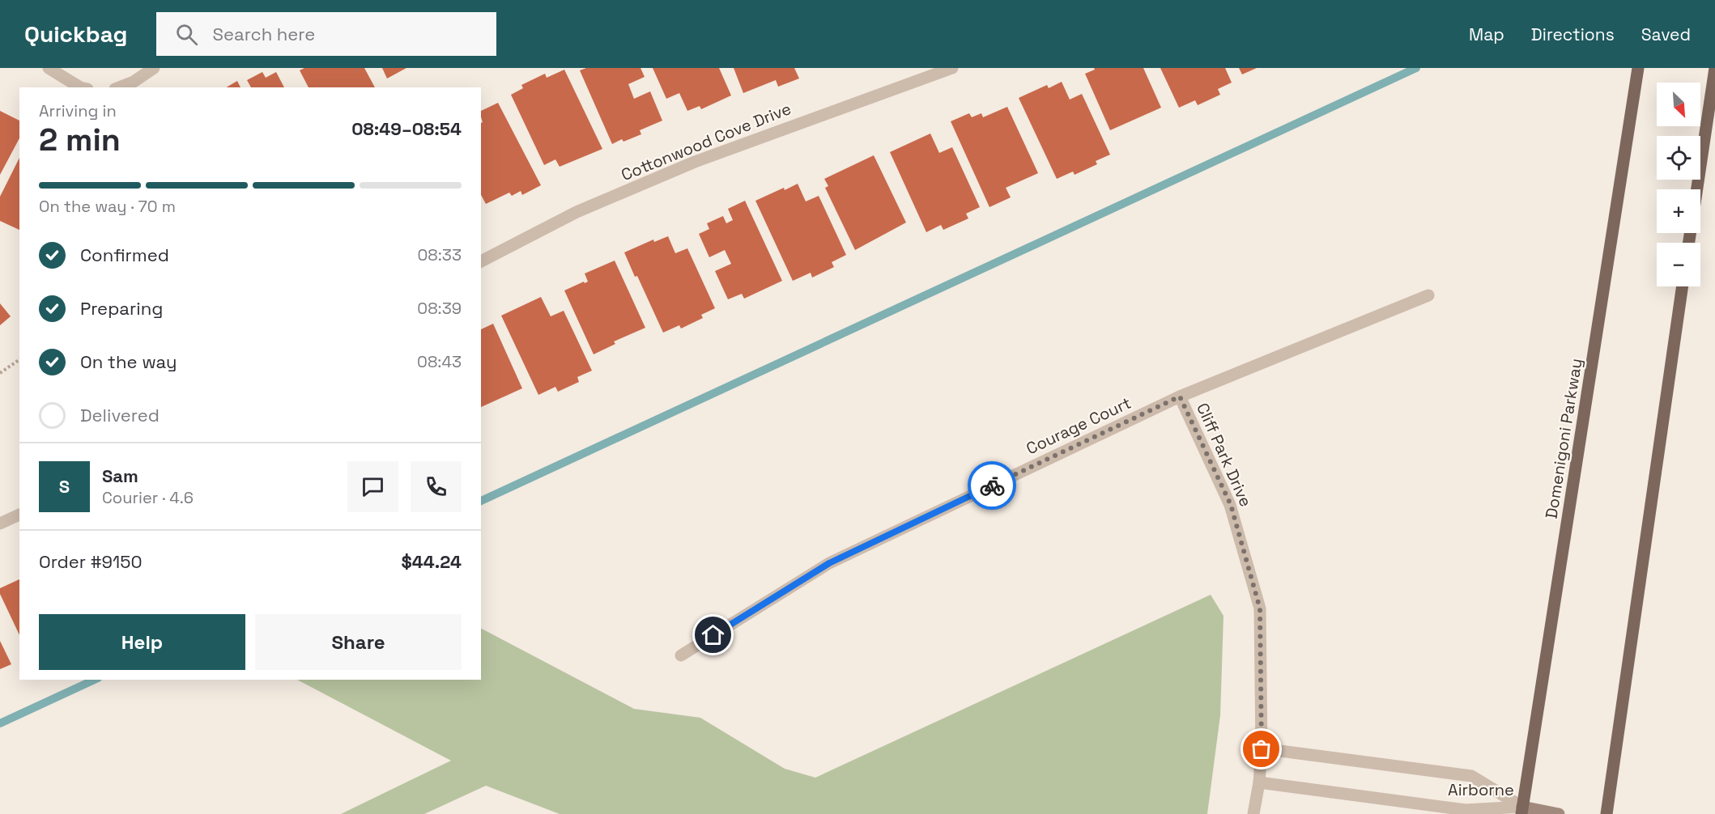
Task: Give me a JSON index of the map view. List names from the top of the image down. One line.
{"streets":{"main road":["Domenigoni Parkway"],"street":["Cottonwood Cove Drive","Courage Court","Cliff Park Drive","Airborne"]},"crossings":[["Courage Court","Cliff Park Drive"],["Domenigoni Parkway","Airborne"],["Cliff Park Drive","Airborne"]],"north":"bottom right","page":{"header":"Quickbag","search":"Search here","nav":["Map","Directions","Saved"],"map_buttons":["+","−"],"heading":["2 min","Arriving in","08:49–08:54"],"panel":["Sam","Courier · 4.6","Order #9150","$44.24"],"bar":"On the way · 70 m","list":[["Confirmed","08:33"],["Preparing","08:39"],["On the way","08:43"],"Delivered"],"round":"S","buttons":["Help","Share"]}}
